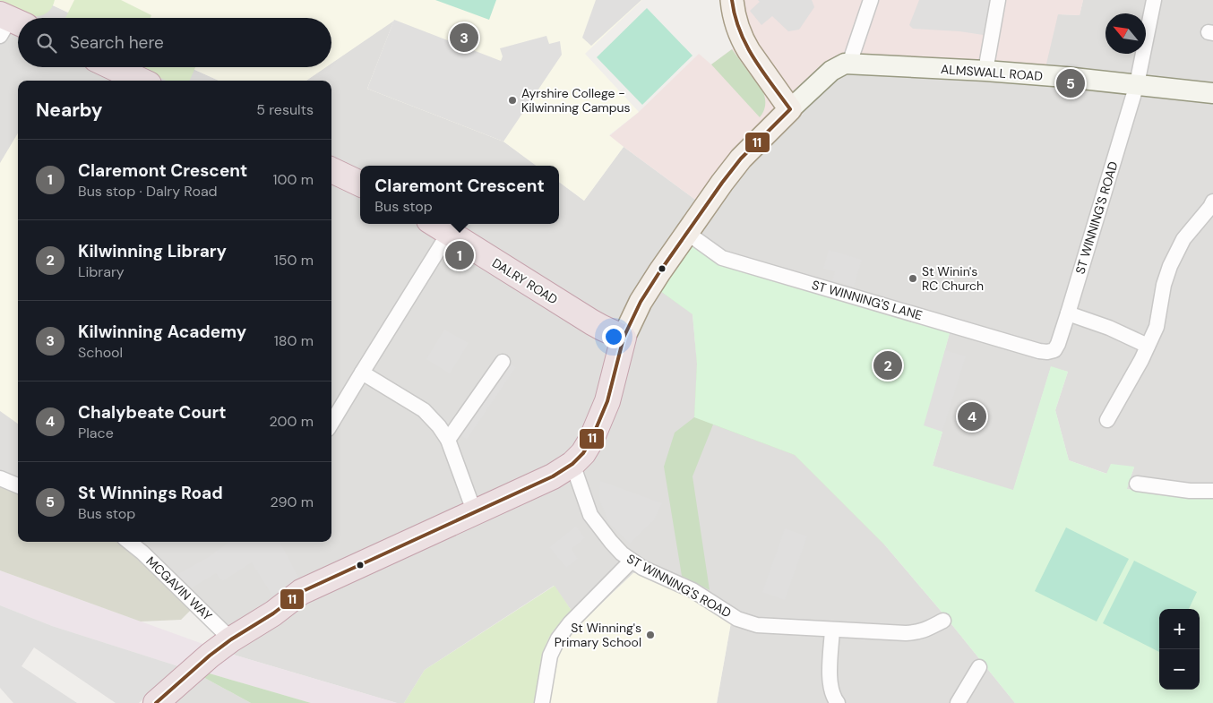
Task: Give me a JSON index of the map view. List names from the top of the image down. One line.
{"streets":{"highway":["DALRY ROAD"],"main road":["ALMSWALL ROAD"],"street":["ST WINNING'S ROAD","ST WINNING'S LANE","MCGAVIN WAY"]},"crossings":[["ALMSWALL ROAD","ST WINNING'S ROAD"],["ST WINNING'S ROAD","ST WINNING'S LANE"]],"places":["Ayrshire College - Kilwinning Campus","St Winin's RC Church","St Winning's Primary School"],"lines":["transit line 11"],"north":"top left","page":{"search":"Search here","pins":["3","5","1","2","4"],"heading":["Nearby","5 results"],"list":[{"mark":"1","name":"Claremont Crescent","note":"Bus stop · Dalry Road","value":"100 m"},{"mark":"2","name":"Kilwinning Library","note":"Library","value":"150 m"},{"mark":"3","name":"Kilwinning Academy","note":"School","value":"180 m"},{"mark":"4","name":"Chalybeate Court","note":"Place","value":"200 m"},{"mark":"5","name":"St Winnings Road","note":"Bus stop","value":"290 m"}],"popup":["Claremont Crescent","Bus stop"],"map_buttons":["+","−"]}}
